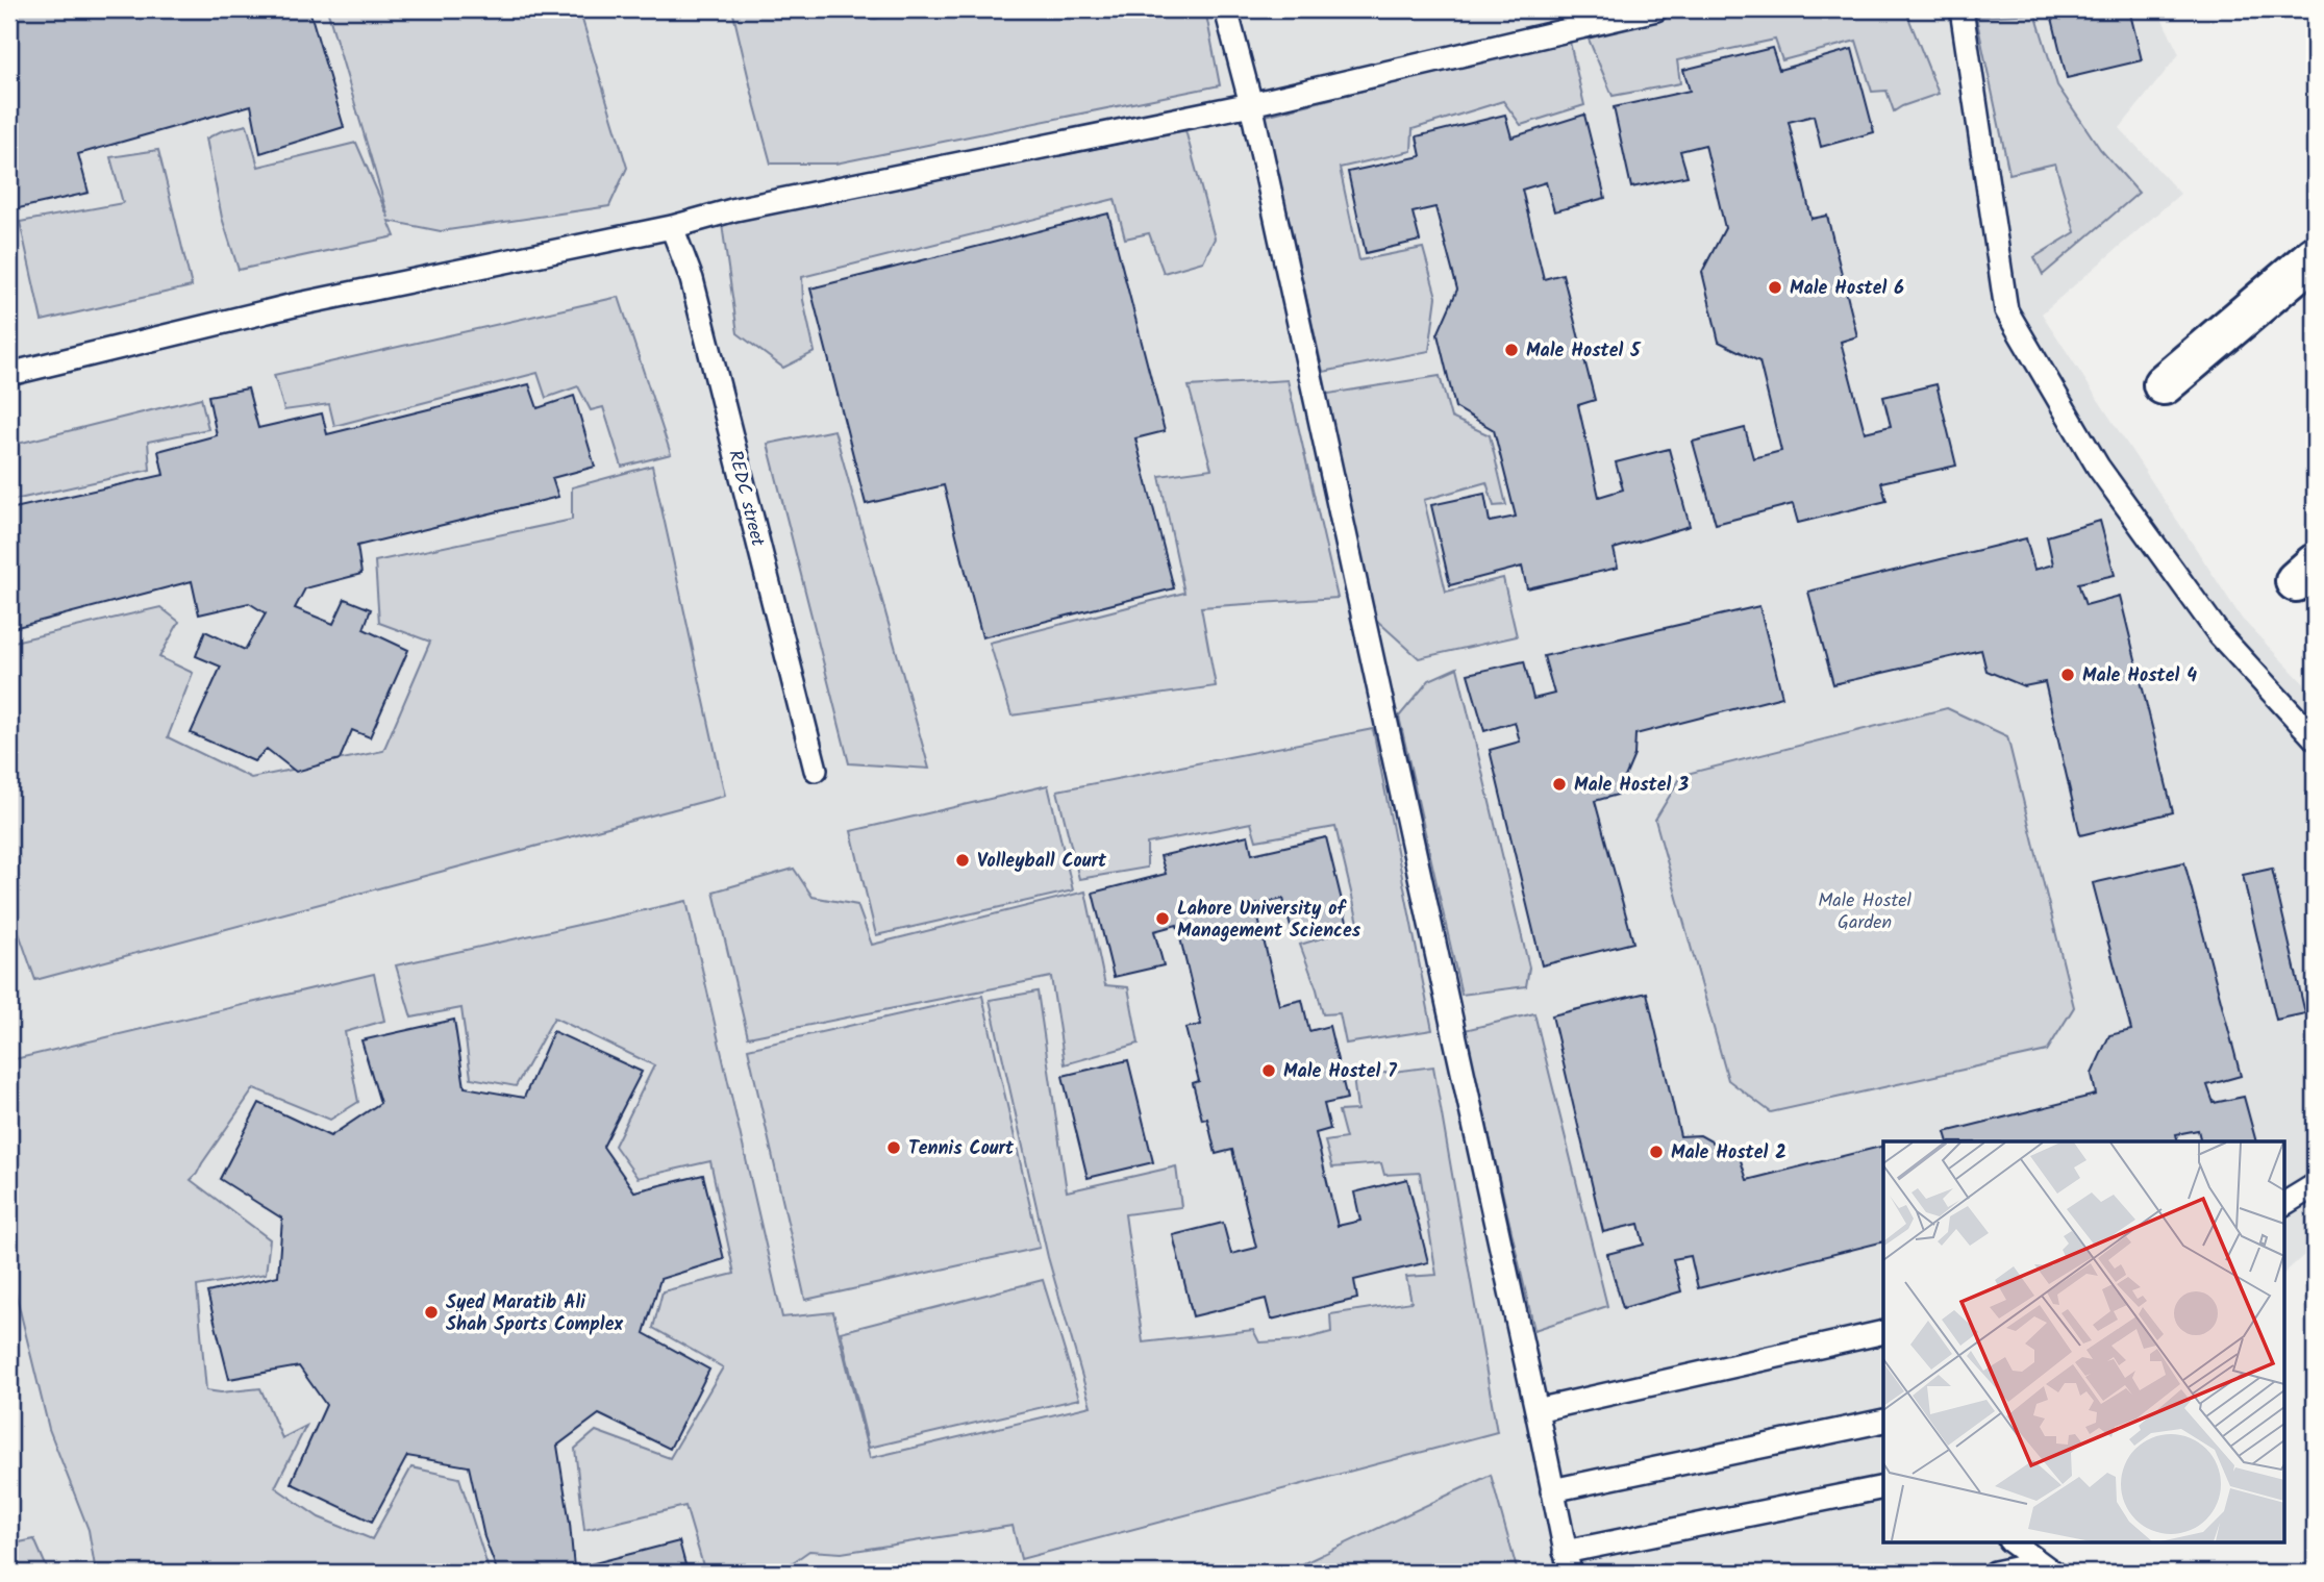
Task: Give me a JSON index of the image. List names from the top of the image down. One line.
{"streets":{"lane":["REDC street"]},"parks":["Male Hostel Garden"],"places":["Male Hostel 6","Male Hostel 5","Male Hostel 4","Male Hostel 3","Volleyball Court","Lahore University of Management Sciences","Male Hostel 7","Tennis Court","Male Hostel 2","Syed Maratib Ali Shah Sports Complex"]}
